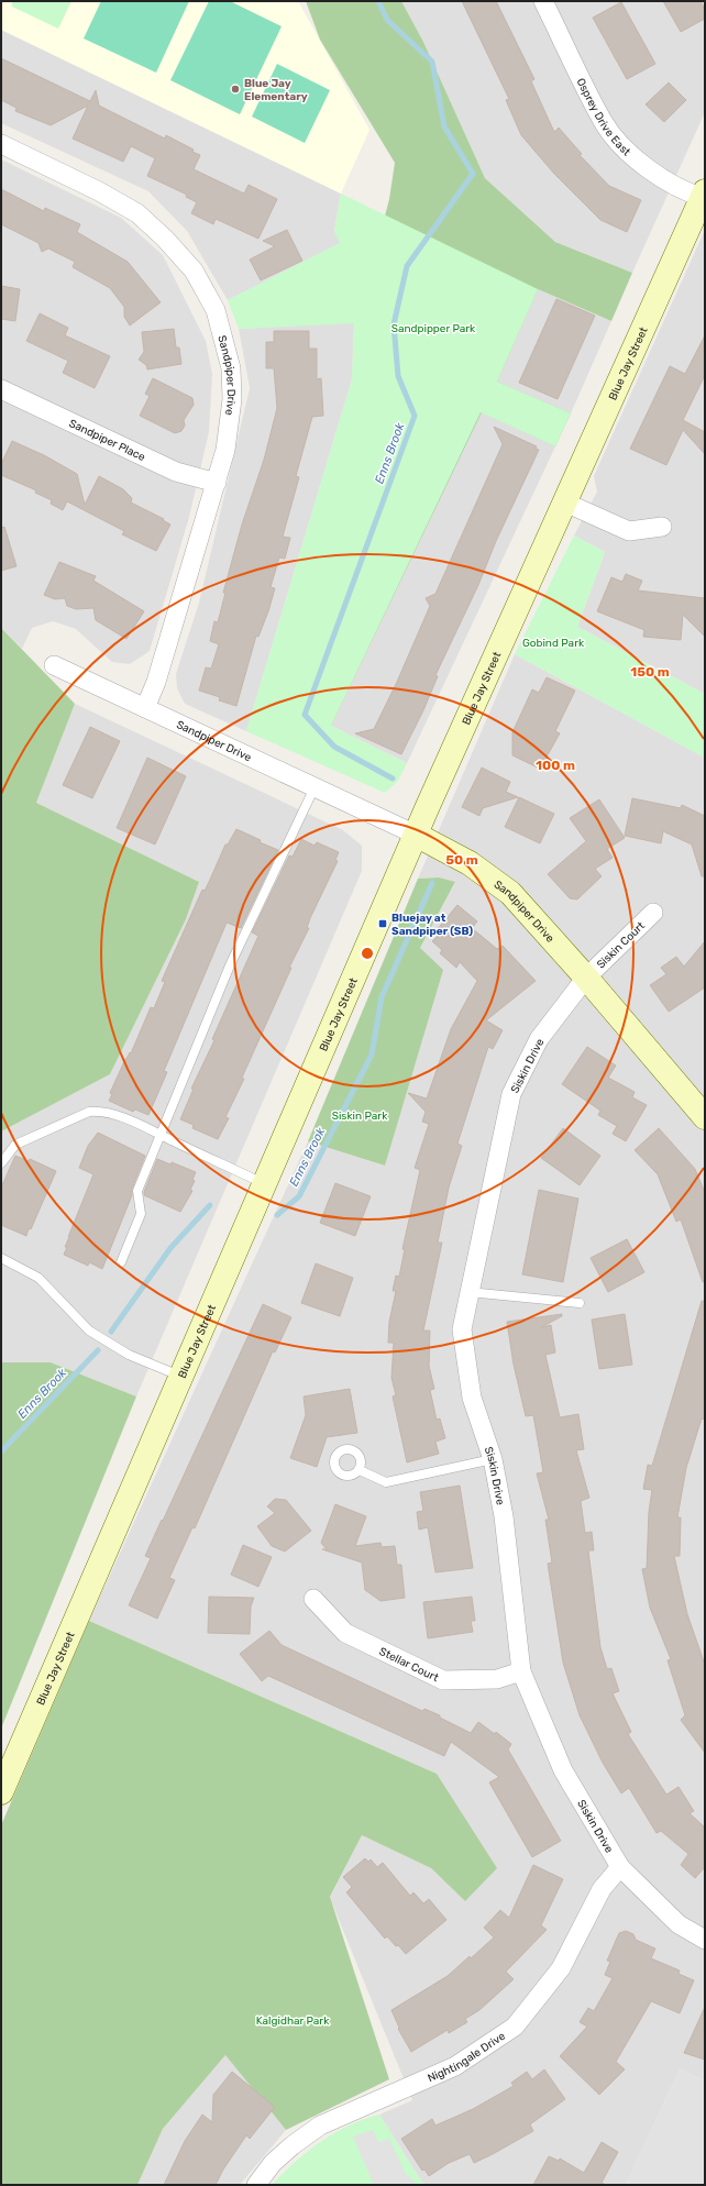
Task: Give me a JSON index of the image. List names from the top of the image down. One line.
{"streets":{"street":["Osprey Drive East","Blue Jay Street","Sandpiper Drive","Sandpiper Place","Siskin Court","Siskin Drive","Stellar Court","Nightingale Drive"]},"crossings":[["Osprey Drive East","Blue Jay Street"],["Blue Jay Street","Sandpiper Drive"],["Sandpiper Drive","Sandpiper Place"],["Sandpiper Drive","Siskin Court"],["Sandpiper Drive","Siskin Drive"],["Siskin Court","Siskin Drive"],["Siskin Drive","Stellar Court"],["Siskin Drive","Nightingale Drive"]],"water":["Enns Brook"],"parks":["Sandpipper Park","Gobind Park","Siskin Park","Kalgidhar Park"],"places":{"other":["Blue Jay Elementary"],"transit":["Bluejay at Sandpiper (SB)"]},"rings":["150 m","100 m","50 m"]}
